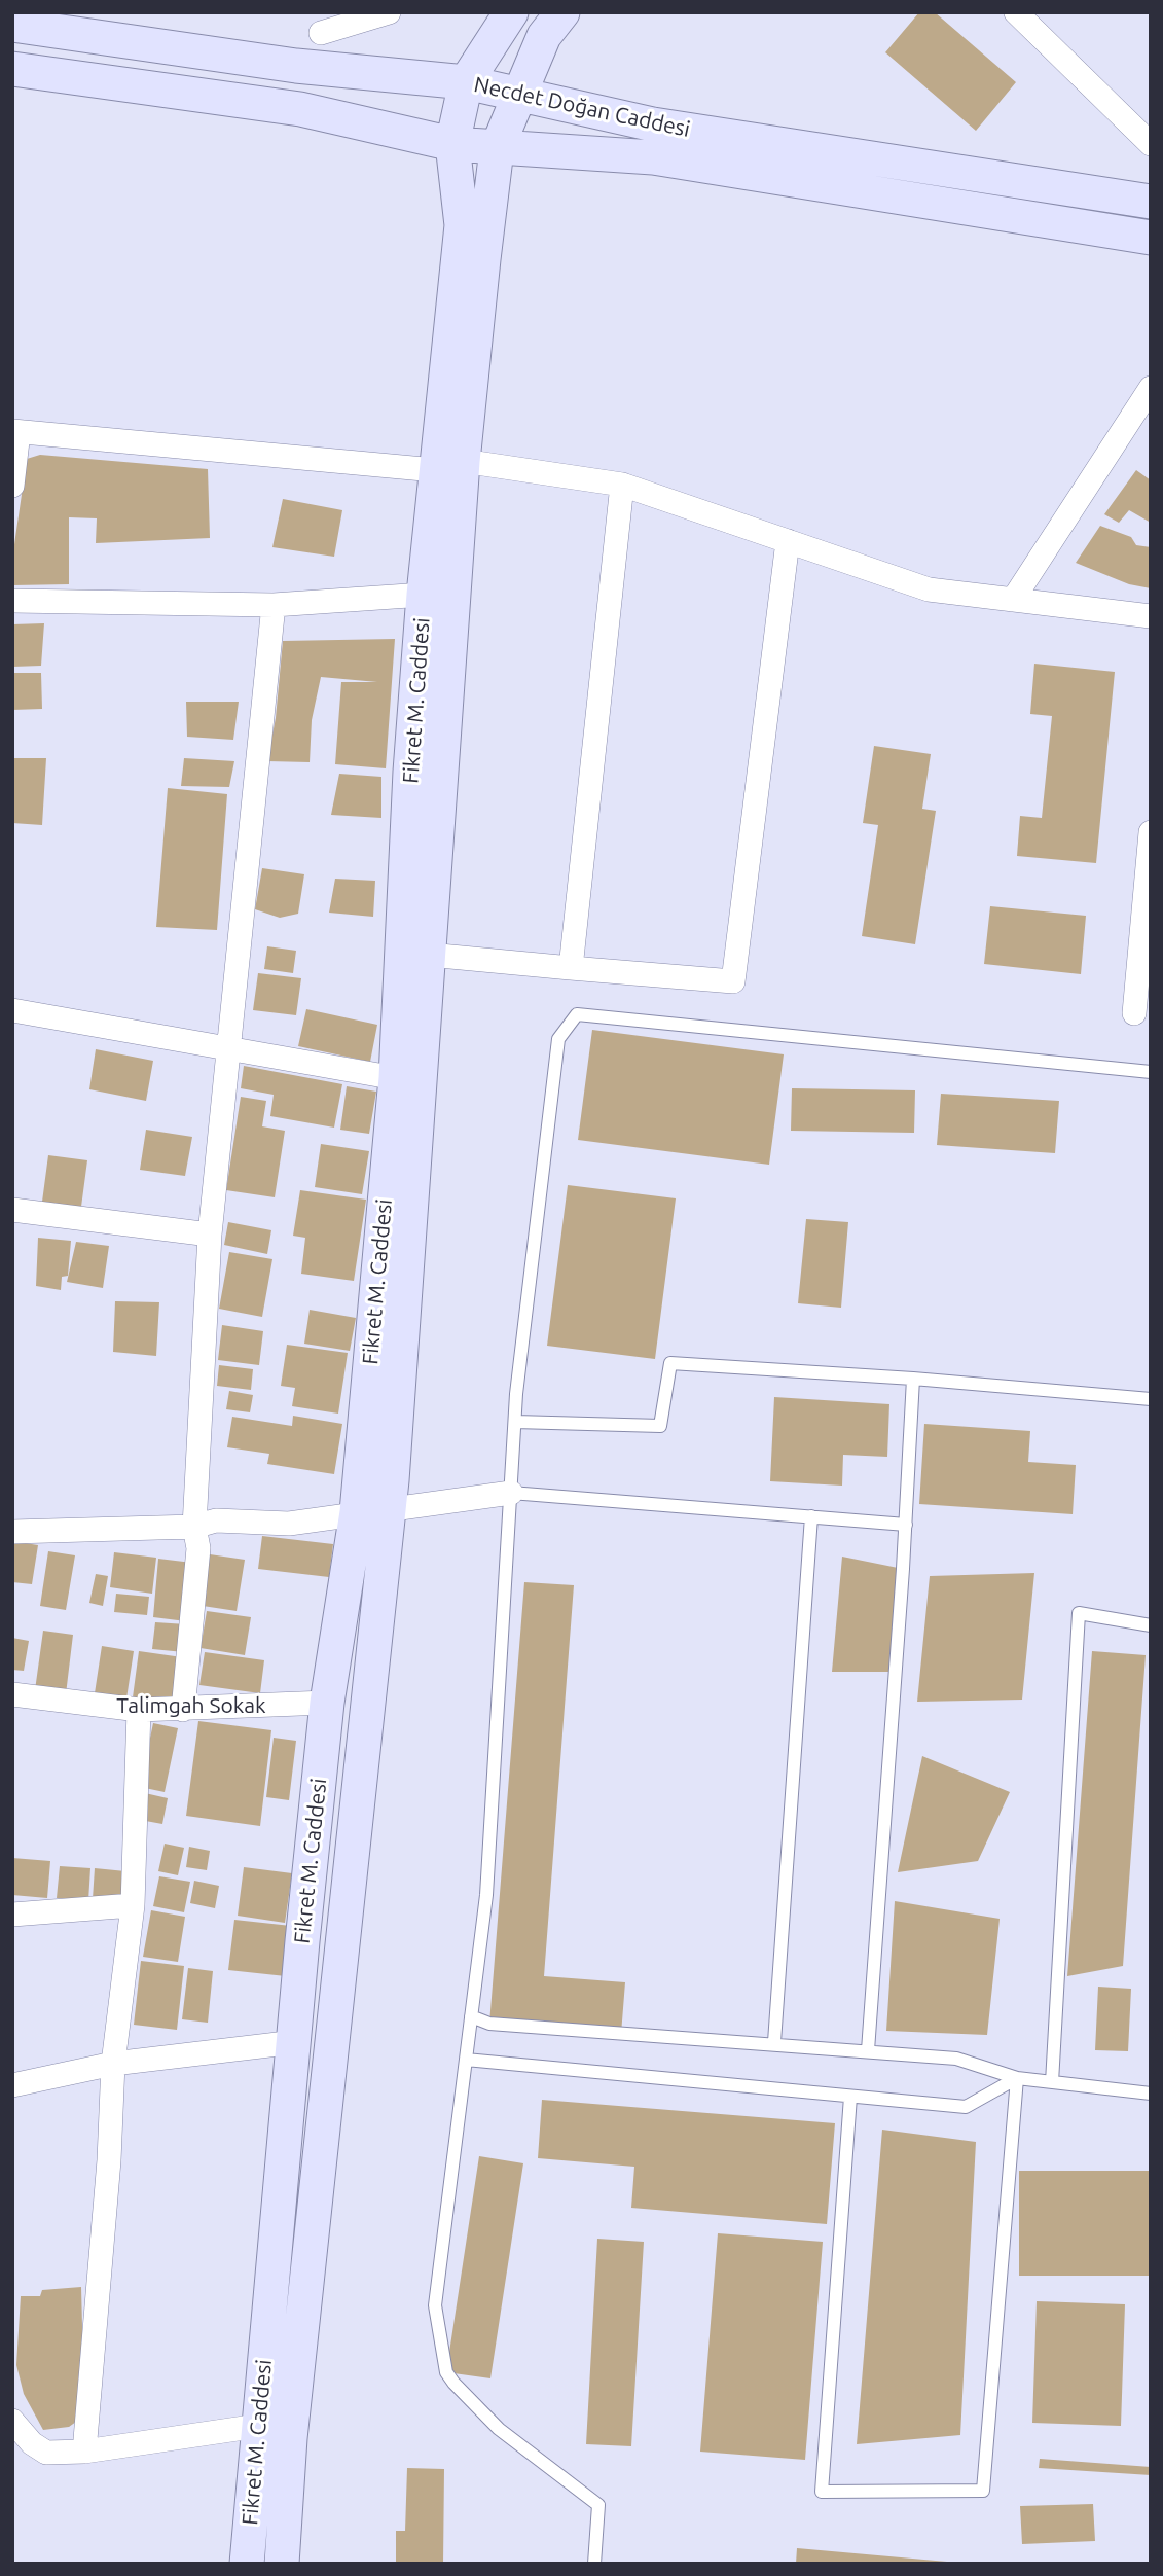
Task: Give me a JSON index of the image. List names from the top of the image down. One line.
{"streets":{"main road":["Necdet Doğan Caddesi","Fikret M. Caddesi"],"street":["Talimgah Sokak"]},"crossings":[["Necdet Doğan Caddesi","Fikret M. Caddesi"],["Fikret M. Caddesi","Talimgah Sokak"]]}
